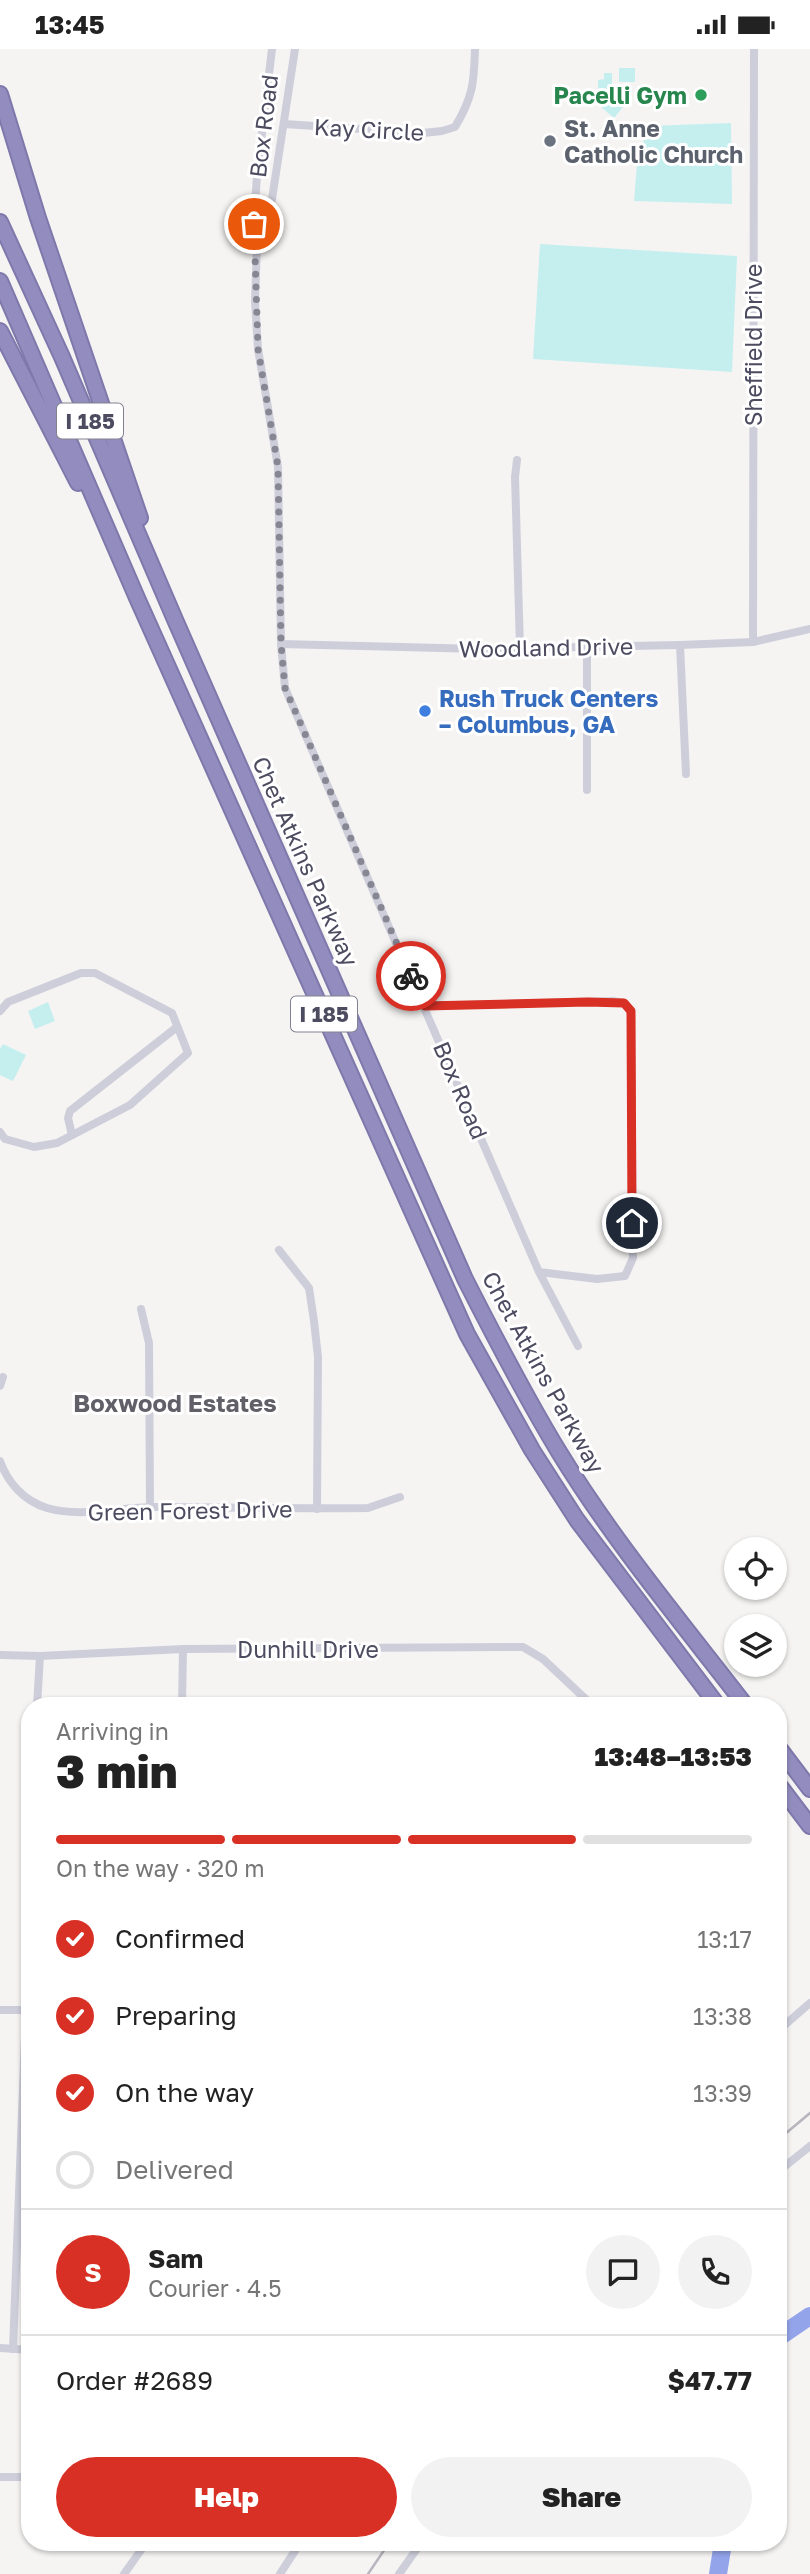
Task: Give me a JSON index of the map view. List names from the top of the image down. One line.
{"streets":{"highway":["I 185","Chet Atkins Parkway"],"street":["Box Road","Kay Circle","Sheffield Drive","Woodland Drive","Green Forest Drive","Dunhill Drive"]},"crossings":[["Box Road","Kay Circle"],["Box Road","Woodland Drive"],["Sheffield Drive","Woodland Drive"]],"districts":["Boxwood Estates"],"places":["Pacelli Gym","St. Anne Catholic Church","Rush Truck Centers – Columbus, GA"],"page":{"status":"13:45","heading":["3 min","Arriving in","13:48–13:53"],"panel":["Sam","Courier · 4.5","Order #2689","$47.77"],"bar":"On the way · 320 m","list":[["Confirmed","13:17"],["Preparing","13:38"],["On the way","13:39"],"Delivered"],"round":"S","buttons":["Help","Share"]}}
